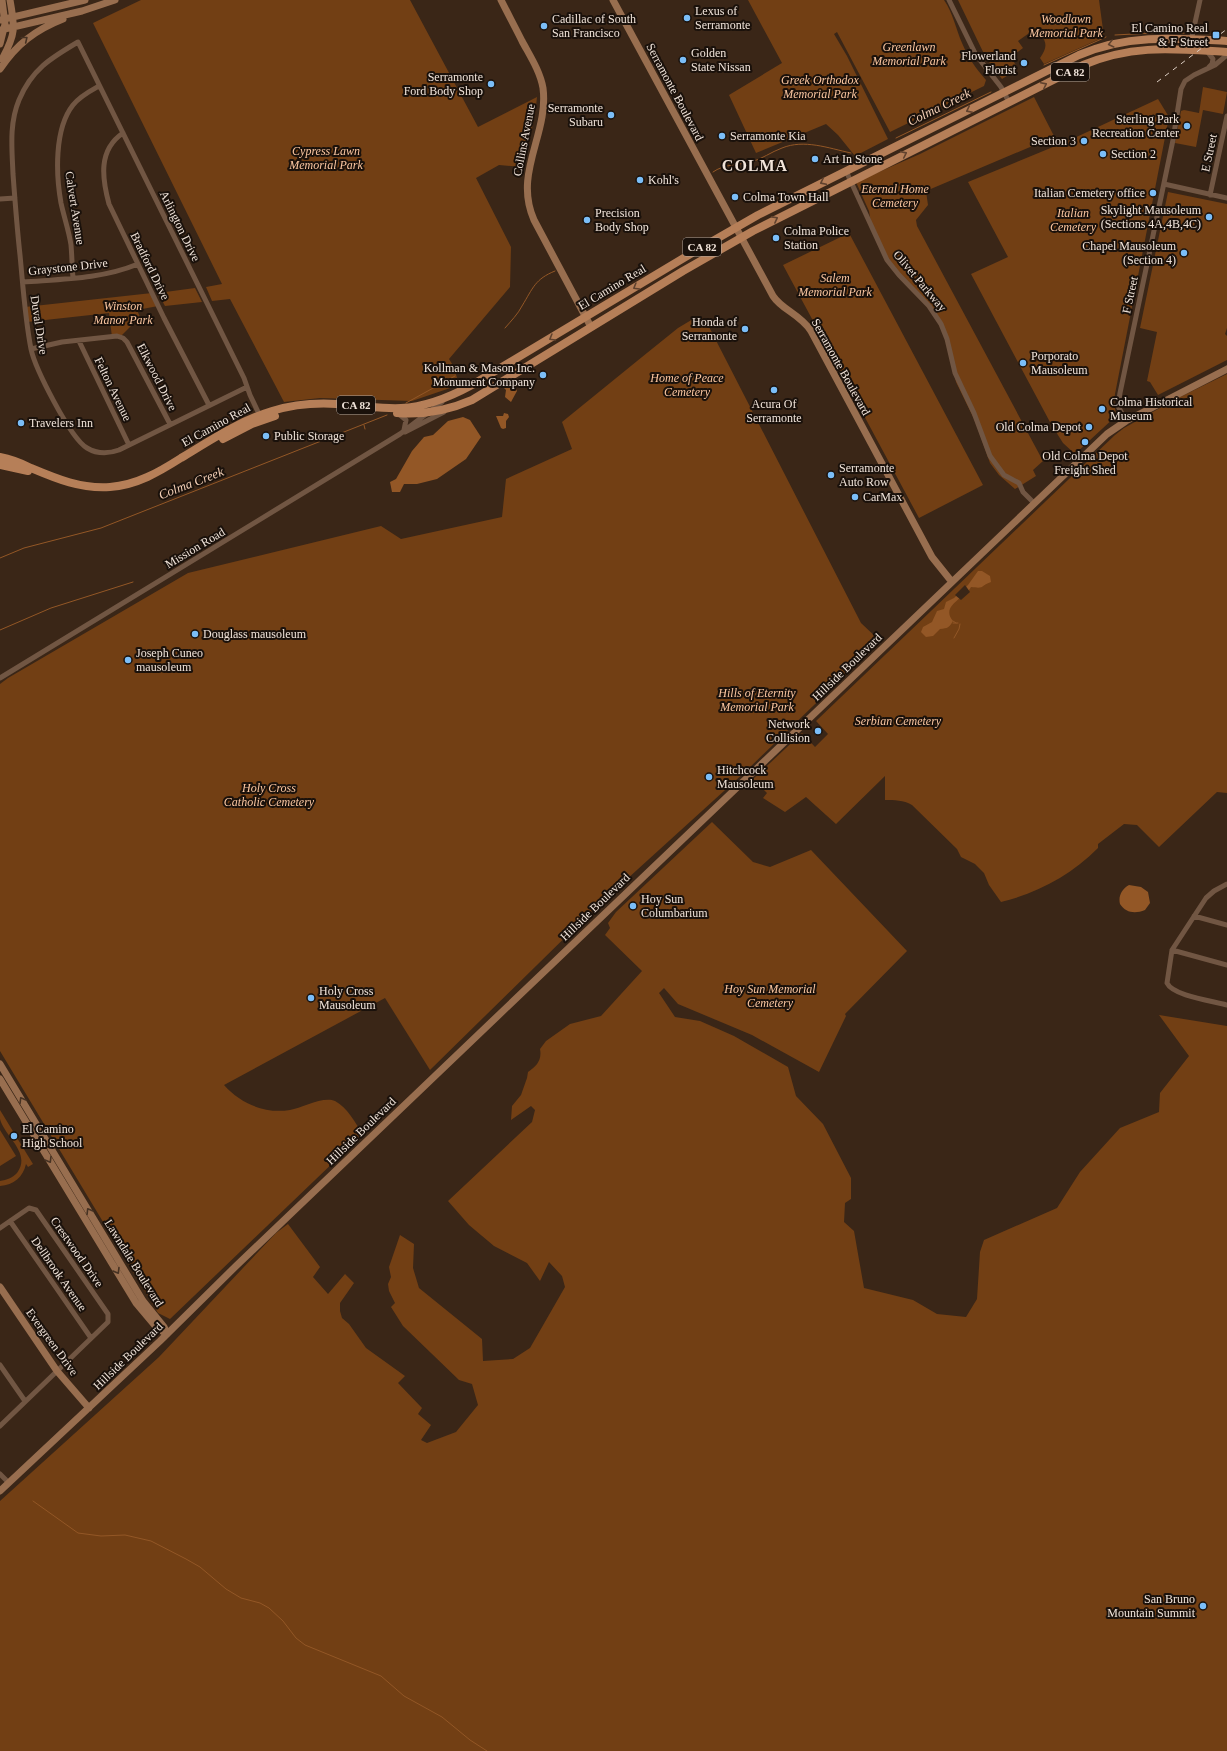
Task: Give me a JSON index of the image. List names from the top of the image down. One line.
{"streets":{"main road":["CA 82","Serramonte Boulevard","Collins Avenue","El Camino Real","Hillside Boulevard","Lawndale Boulevard","Evergreen Drive"],"street":["E Street","Calvert Avenue","Arlington Drive","Bradford Drive","Graystone Drive","Olivet Parkway","F Street","Duval Drive","Elkwood Drive","Felton Avenue","Mission Road","Crestwood Drive","Dellbrook Avenue"]},"crossings":[["Serramonte Boulevard","El Camino Real"],["Serramonte Boulevard","Hillside Boulevard"],["Collins Avenue","El Camino Real"],["Calvert Avenue","Arlington Drive"],["Calvert Avenue","Graystone Drive"],["Arlington Drive","Bradford Drive"],["Arlington Drive","El Camino Real"],["Arlington Drive","Duval Drive"],["Bradford Drive","Graystone Drive"],["Bradford Drive","Duval Drive"],["Graystone Drive","Duval Drive"],["Olivet Parkway","El Camino Real"],["Olivet Parkway","Hillside Boulevard"],["El Camino Real","F Street"],["El Camino Real","Mission Road"],["F Street","Hillside Boulevard"],["Duval Drive","Elkwood Drive"],["Duval Drive","Felton Avenue"],["Elkwood Drive","Felton Avenue"],["Hillside Boulevard","Lawndale Boulevard"],["Hillside Boulevard","Evergreen Drive"],["Crestwood Drive","Dellbrook Avenue"]],"districts":["COLMA"],"water":["Colma Creek"],"parks":["Woodlawn Memorial Park","Greenlawn Memorial Park","Greek Orthodox Memorial Park","Cypress Lawn Memorial Park","Eternal Home Cemetery","Italian Cemetery","Salem Memorial Park","Winston Manor Park","Home of Peace Cemetery","Hills of Eternity Memorial Park","Serbian Cemetery","Holy Cross Catholic Cemetery","Hoy Sun Memorial Cemetery"],"places":{"other":["Lexus of Serramonte","Cadillac of South San Francisco","Golden State Nissan","Flowerland Florist","Serramonte Ford Body Shop","Serramonte Subaru","Sterling Park Recreation Center","Serramonte Kia","Section 3","Section 2","Art In Stone","Kohl's","Italian Cemetery office","Colma Town Hall","Skylight Mausoleum (Sections 4A,4B,4C)","Precision Body Shop","Colma Police Station","Chapel Mausoleum (Section 4)","Honda of Serramonte","Porporato Mausoleum","Kollman & Mason Inc. Monument Company","Acura Of Serramonte","Colma Historical Museum","Travelers Inn","Old Colma Depot","Public Storage","Old Colma Depot Freight Shed","Serramonte Auto Row","CarMax","Douglass mausoleum","Joseph Cuneo mausoleum","Network Collision","Hitchcock Mausoleum","Hoy Sun Columbarium","Holy Cross Mausoleum","El Camino High School","San Bruno Mountain Summit"],"transit":["El Camino Real & F Street"]}}
